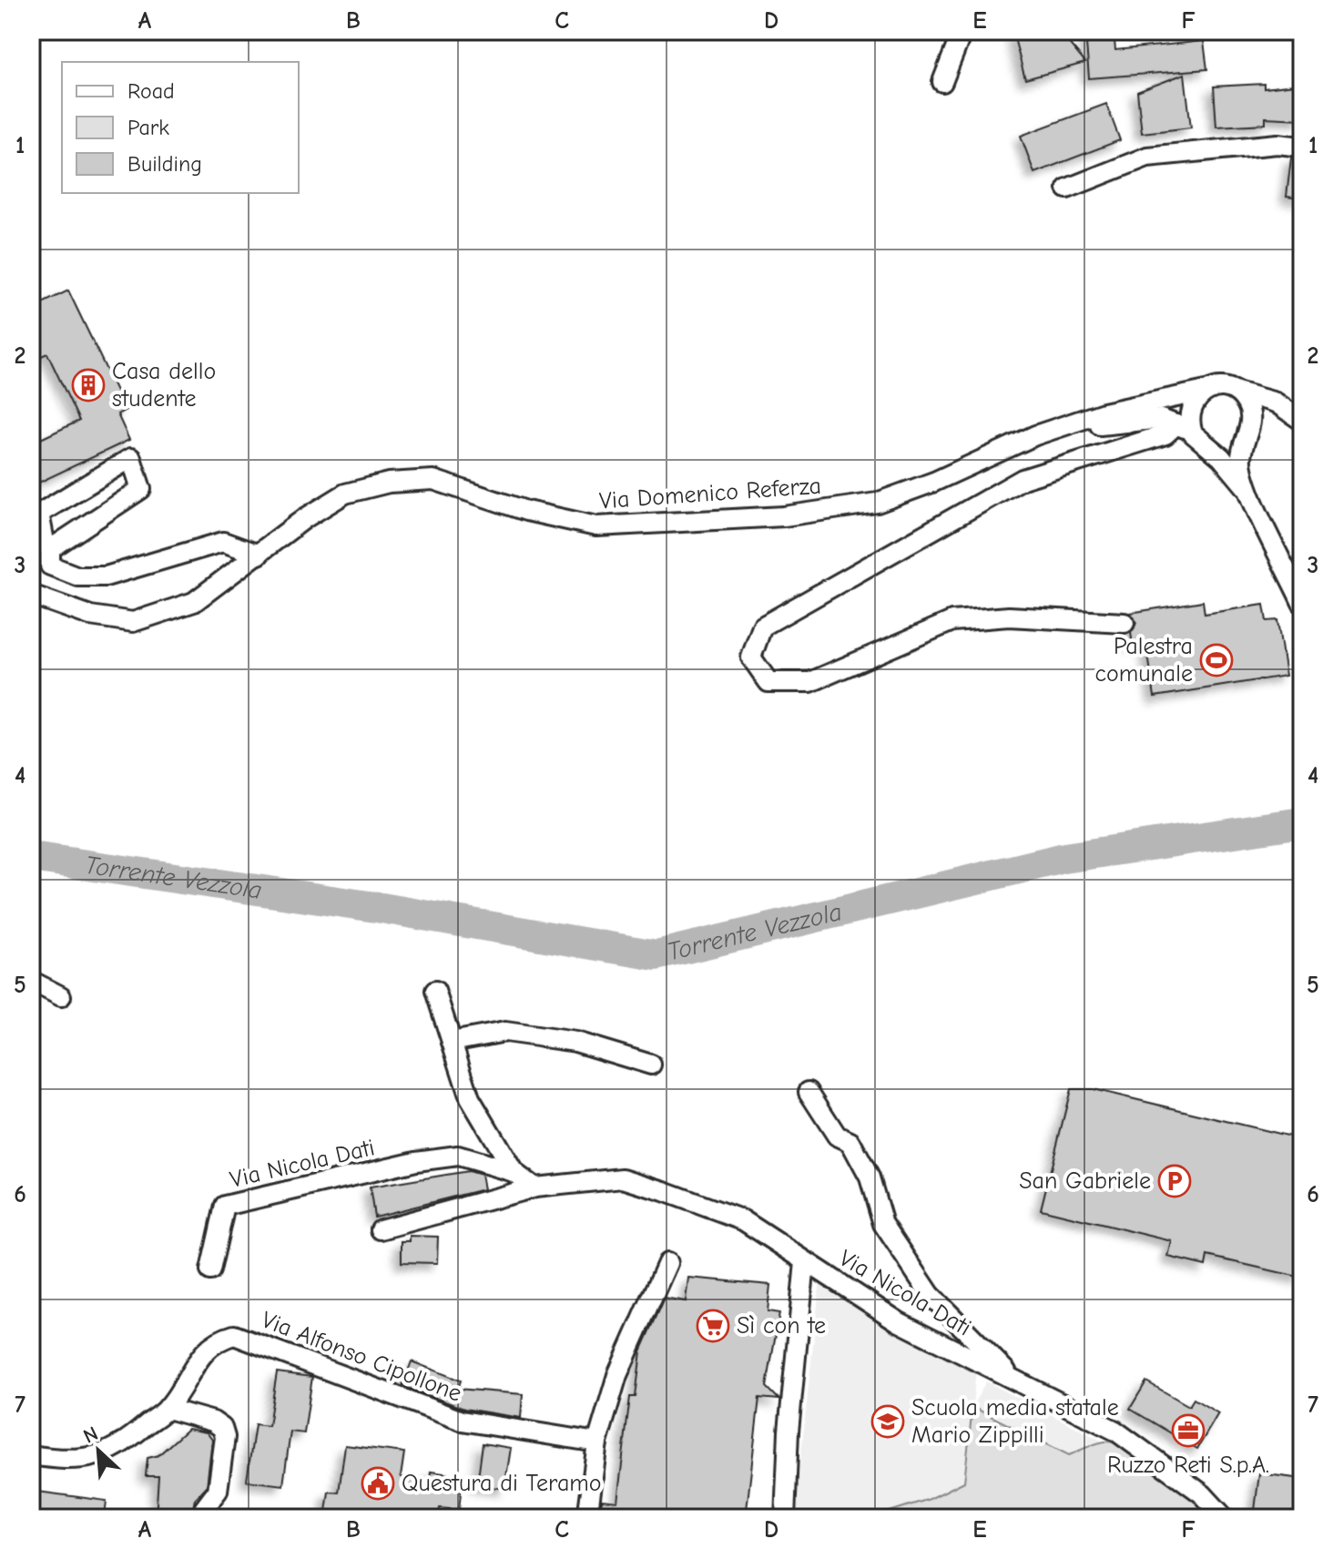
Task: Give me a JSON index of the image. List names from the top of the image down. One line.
{"streets":{"street":["Via Domenico Referza","Via Nicola Dati","Via Alfonso Cipollone"]},"water":["Torrente Vezzola"],"places":{"building":["Casa dello studente"],"sports":["Palestra comunale"],"parking":["San Gabriele"],"supermarket":["Sì con te"],"school or university":["Scuola media statale Mario Zippilli"],"office":["Ruzzo Reti S.p.A."],"public building":["Questura di Teramo"]},"legend":["Road","Park","Building"],"north":"top left","grid":{"columns":["A","B","C","D","E","F"],"rows":["1","2","3","4","5","6","7"]}}
